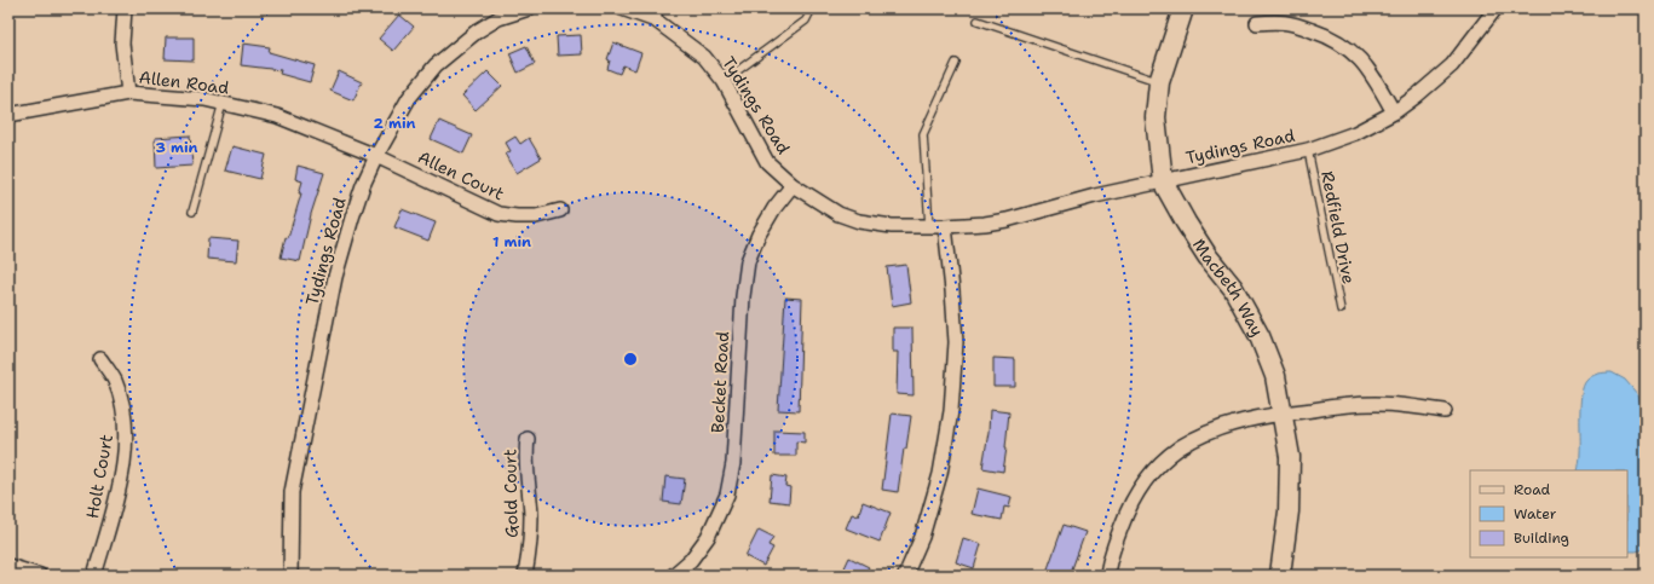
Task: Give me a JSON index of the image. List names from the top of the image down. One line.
{"streets":{"street":["Allen Road","Tydings Road","Allen Court","Macbeth Way","Becket Road","Holt Court","Gold Court"],"lane":["Redfield Drive"]},"crossings":[["Allen Road","Tydings Road"],["Allen Road","Allen Court"],["Tydings Road","Allen Court"],["Tydings Road","Redfield Drive"],["Tydings Road","Macbeth Way"],["Tydings Road","Becket Road"]],"legend":["Road","Water","Building"],"rings":["2 min","3 min","1 min"]}
